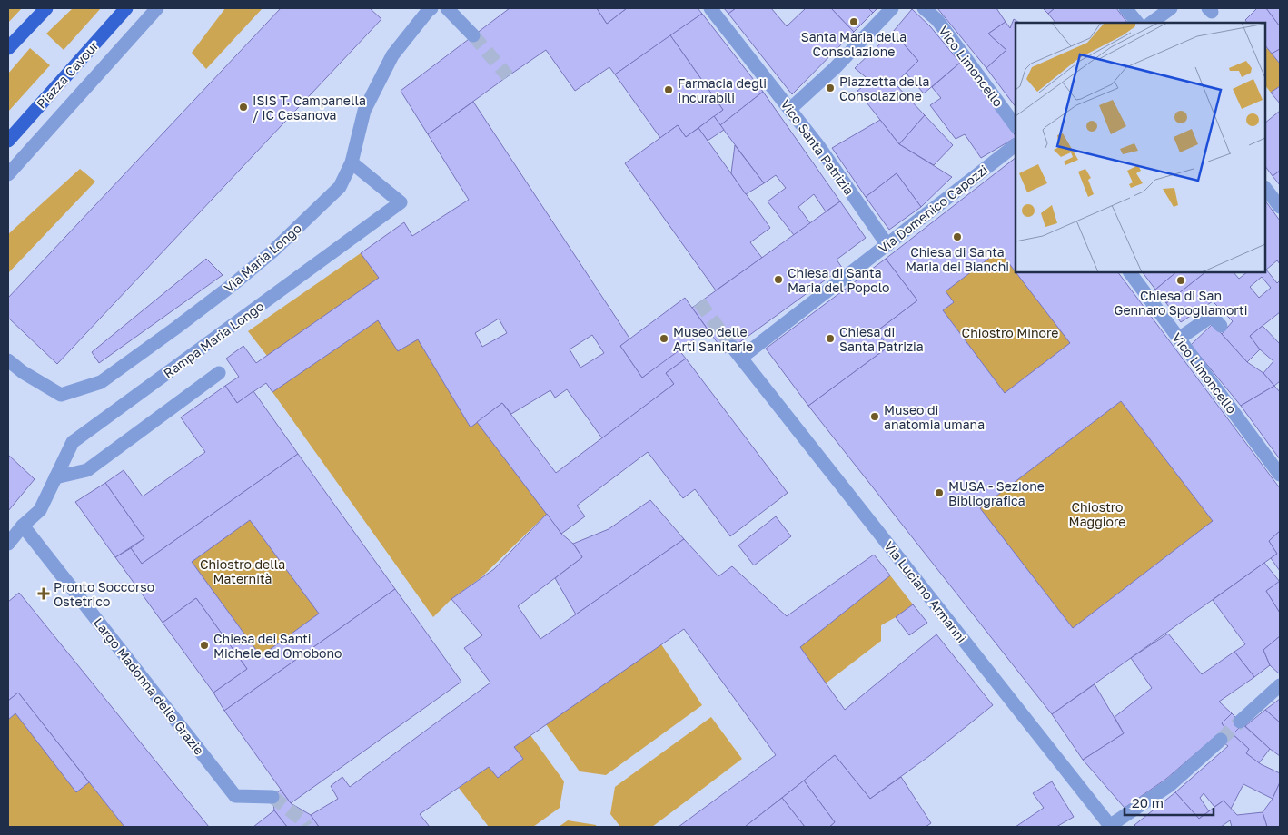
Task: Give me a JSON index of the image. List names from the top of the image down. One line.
{"streets":{"main road":["Piazza Cavour"],"street":["Vico Limoncello","Vico Santa Patrizia","Via Domenico Capozzi","Via Maria Longo","Rampa Maria Longo","Via Luciano Armanni","Largo Madonna delle Grazie"]},"crossings":[["Vico Santa Patrizia","Via Domenico Capozzi"],["Via Domenico Capozzi","Via Luciano Armanni"],["Via Maria Longo","Rampa Maria Longo"],["Rampa Maria Longo","Largo Madonna delle Grazie"]],"parks":["Chiostro Minore","Chiostro Maggiore","Chiostro della Maternità"],"places":{"other":["Santa Maria della Consolazione","Piazzetta della Consolazione","Farmacia degli Incurabili","ISIS T. Campanella / IC Casanova","Chiesa di Santa Maria dei Bianchi","Chiesa di Santa Maria del Popolo","Chiesa di San Gennaro Spogliamorti","Museo delle Arti Sanitarie","Chiesa di Santa Patrizia","Museo di anatomia umana","MUSA - Sezione Bibliografica","Chiesa dei Santi Michele ed Omobono"],"health":["Pronto Soccorso Ostetrico"]},"scale_bar":"20 m"}
